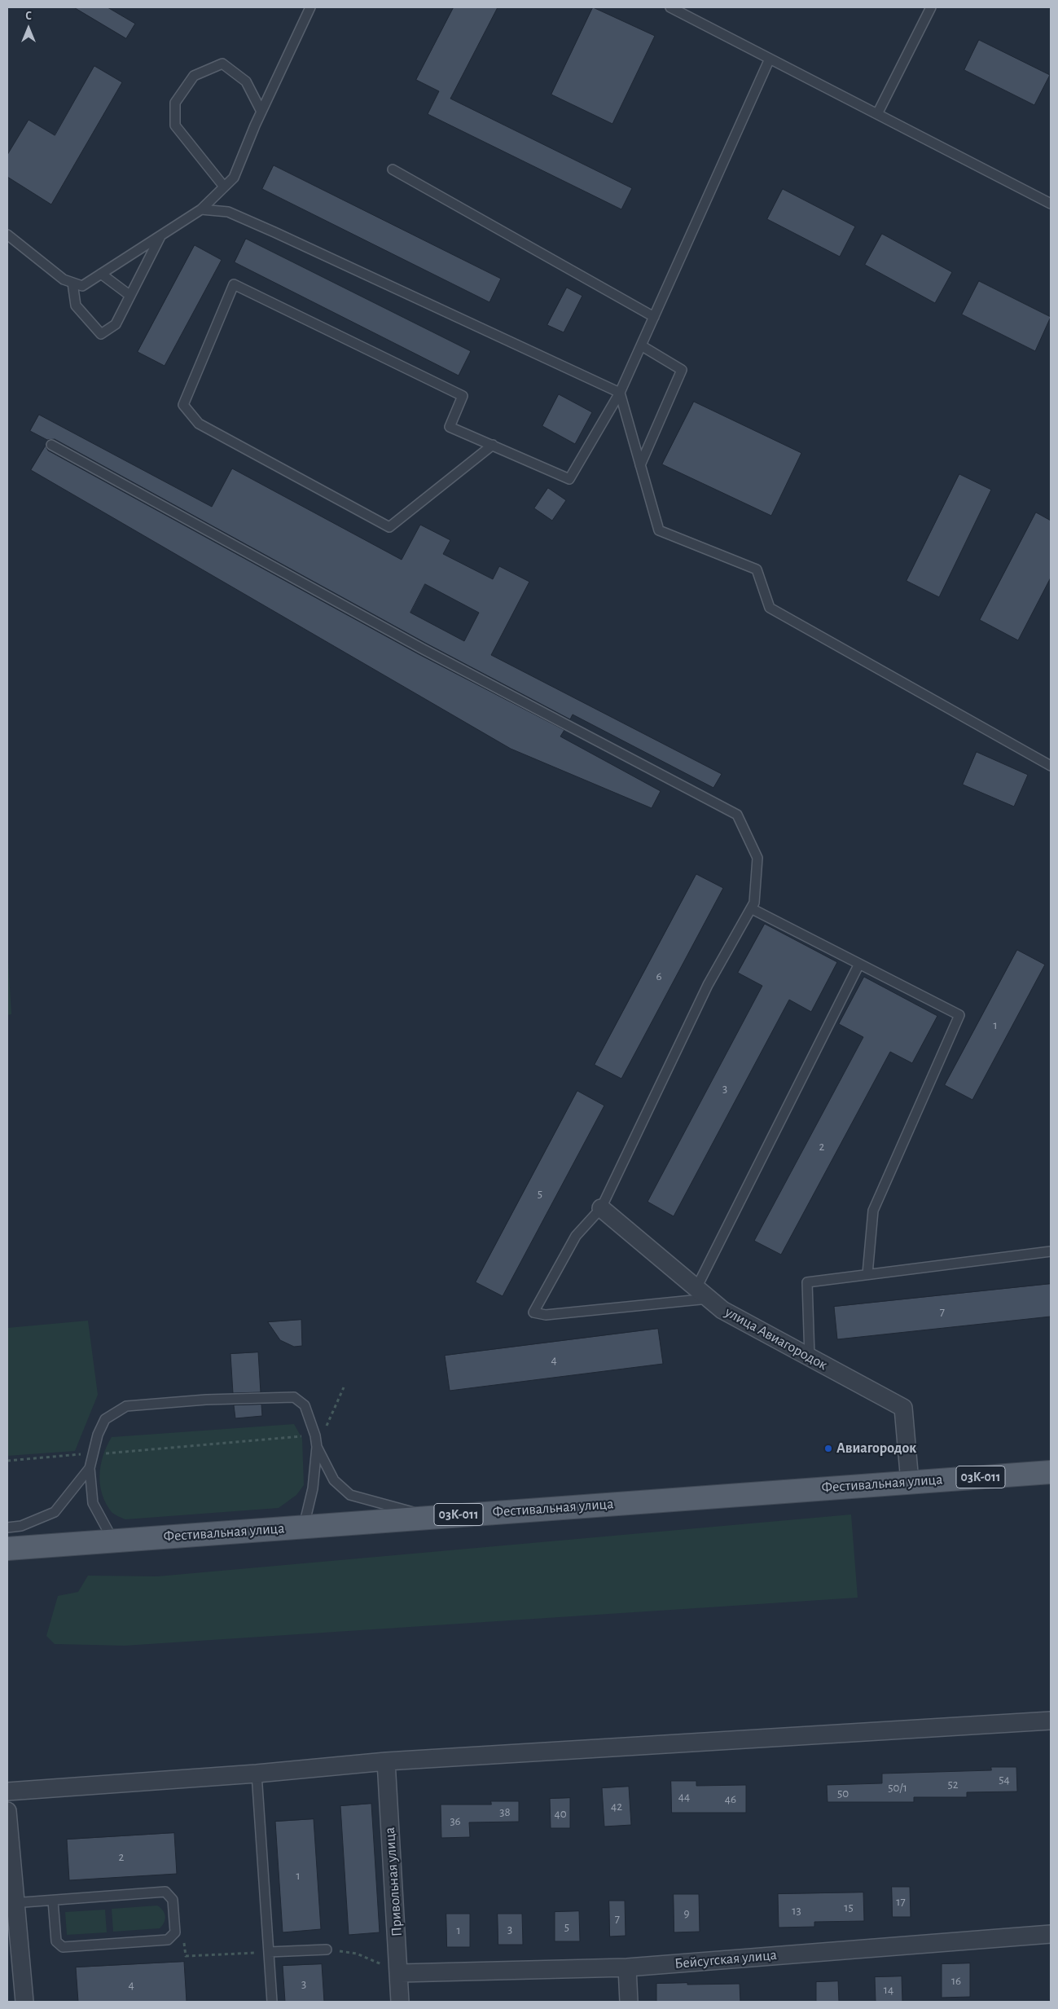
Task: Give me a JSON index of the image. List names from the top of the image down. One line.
{"streets":{"main road":["03К-011","Фестивальная улица"],"street":["улица Авиагородок","Привольная улица","Бейсугская улица"]},"crossings":[["улица Авиагородок","Фестивальная улица"],["Привольная улица","Бейсугская улица"]],"places":["Авиагородок"],"house_numbers":["6","1","3","2","5","7","4","54","52","50/1","50","44","46","42","38","40","36","2","1","17","15","13","9","7","5","3","1","16","3","4","14"],"north":"top"}
